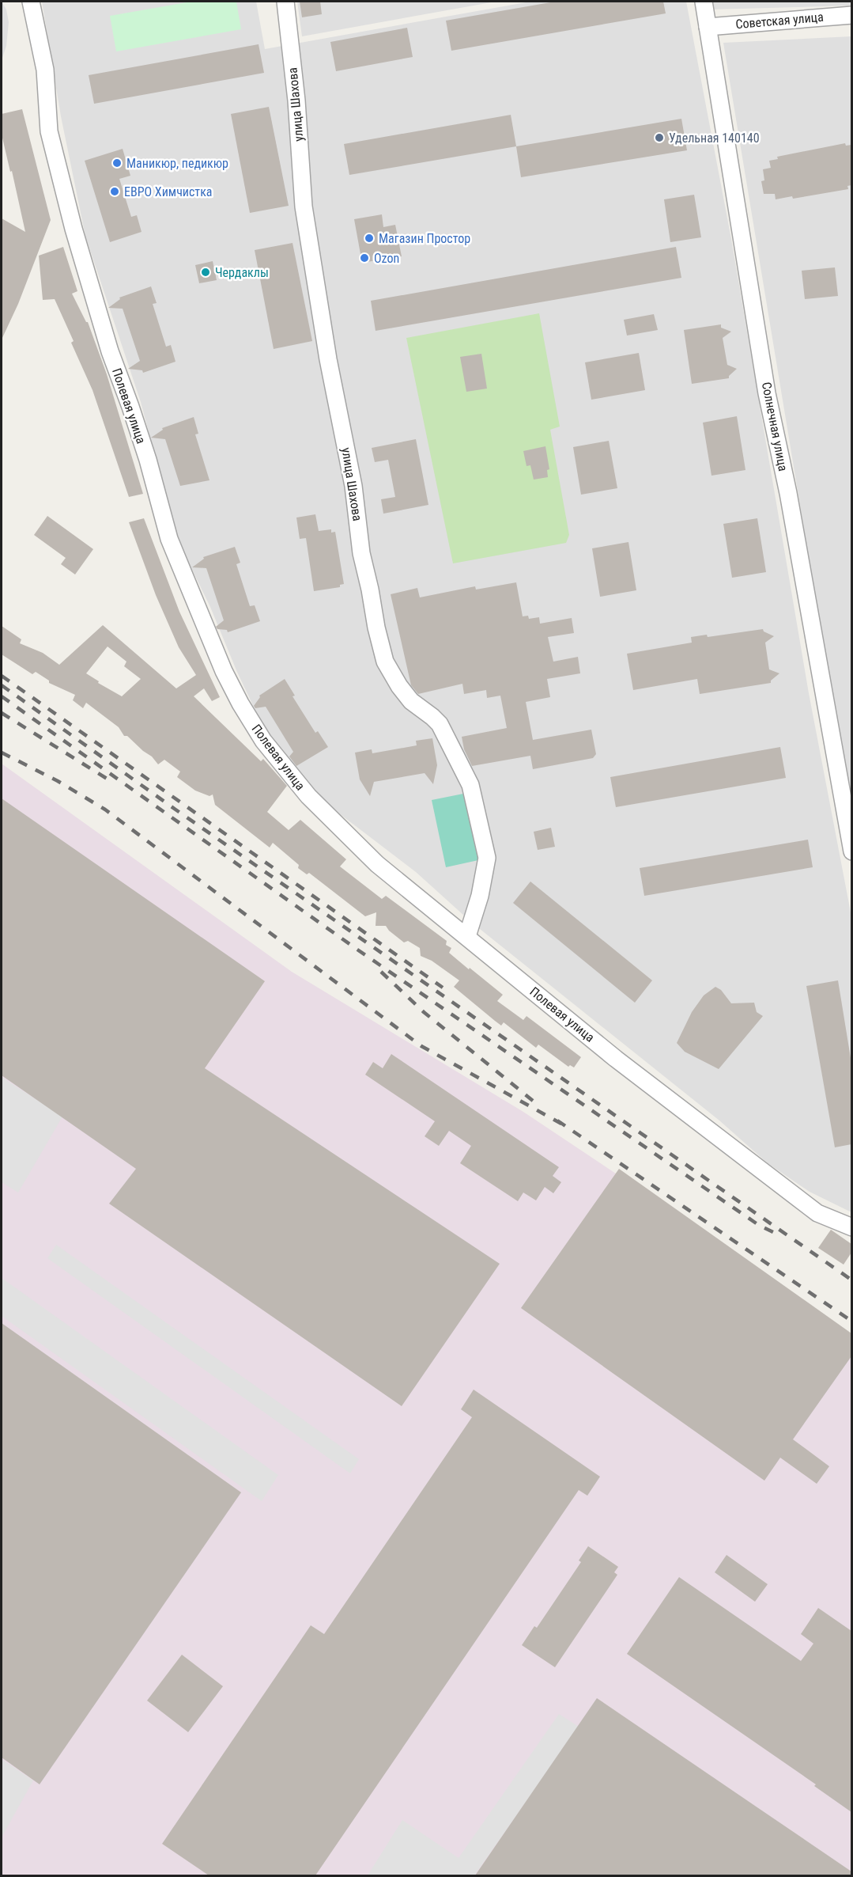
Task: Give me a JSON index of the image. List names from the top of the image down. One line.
{"streets":{"street":["Советская улица","улица Шахова","Полевая улица","Солнечная улица"]},"crossings":[["Советская улица","Солнечная улица"],["улица Шахова","Полевая улица"]],"places":["Удельная 140140","Маникюр, педикюр","ЕВРО Химчистка","Магазин Простор","Ozon","Чердаклы"]}
